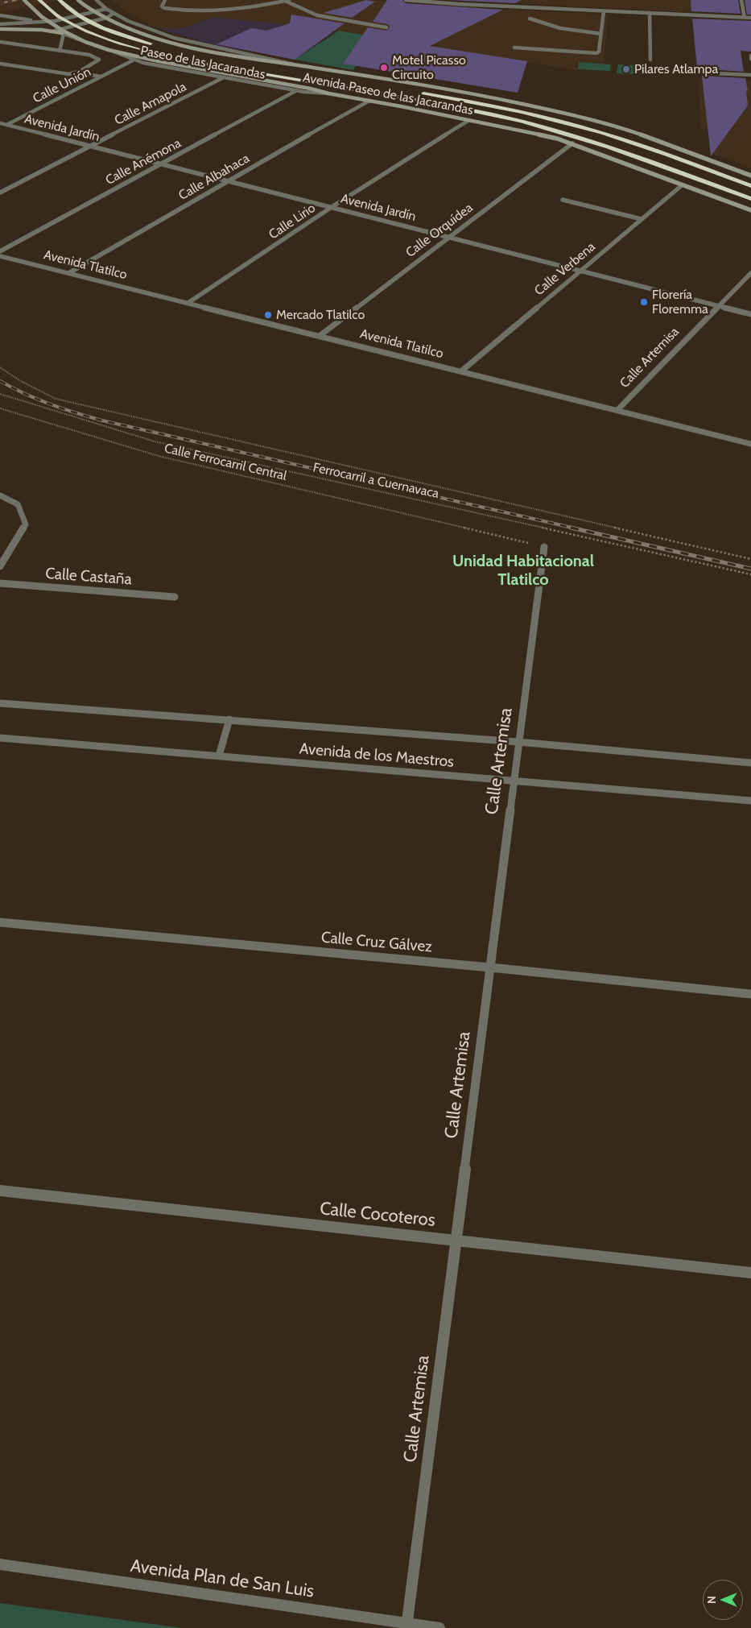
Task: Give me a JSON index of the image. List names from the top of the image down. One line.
{"streets":{"main road":["Avenida Paseo de las Jacarandas"],"street":["Paseo de las Jacarandas","Calle Unión","Calle Amapola","Avenida Jardín","Calle Anémona","Calle Albahaca","Calle Lirio","Calle Orquídea","Avenida Tlatilco","Calle Verbena","Calle Artemisa","Calle Castaña","Avenida de los Maestros","Calle Cruz Gálvez","Calle Cocoteros","Avenida Plan de San Luis"],"path":["Calle Ferrocarril Central","Ferrocarril a Cuernavaca"]},"crossings":[["Paseo de las Jacarandas","Calle Unión"],["Paseo de las Jacarandas","Avenida Paseo de las Jacarandas"],["Paseo de las Jacarandas","Calle Amapola"],["Paseo de las Jacarandas","Calle Anémona"],["Calle Unión","Avenida Jardín"],["Avenida Paseo de las Jacarandas","Calle Albahaca"],["Avenida Paseo de las Jacarandas","Calle Lirio"],["Avenida Paseo de las Jacarandas","Calle Orquídea"],["Avenida Paseo de las Jacarandas","Calle Verbena"],["Calle Amapola","Avenida Jardín"],["Avenida Jardín","Calle Anémona"],["Avenida Jardín","Calle Albahaca"],["Avenida Jardín","Calle Lirio"],["Avenida Jardín","Calle Orquídea"],["Avenida Jardín","Calle Verbena"],["Avenida Jardín","Calle Artemisa"],["Calle Albahaca","Avenida Tlatilco"],["Calle Lirio","Avenida Tlatilco"],["Calle Orquídea","Avenida Tlatilco"],["Avenida Tlatilco","Calle Verbena"],["Avenida Tlatilco","Calle Artemisa"],["Calle Artemisa","Calle Ferrocarril Central"],["Calle Artemisa","Avenida de los Maestros"],["Calle Artemisa","Calle Cruz Gálvez"],["Calle Artemisa","Calle Cocoteros"],["Calle Artemisa","Avenida Plan de San Luis"]],"districts":["Unidad Habitacional Tlatilco"],"places":["Motel Picasso Circuito","Pilares Atlampa","Florería Floremma","Mercado Tlatilco"],"north":"left"}
